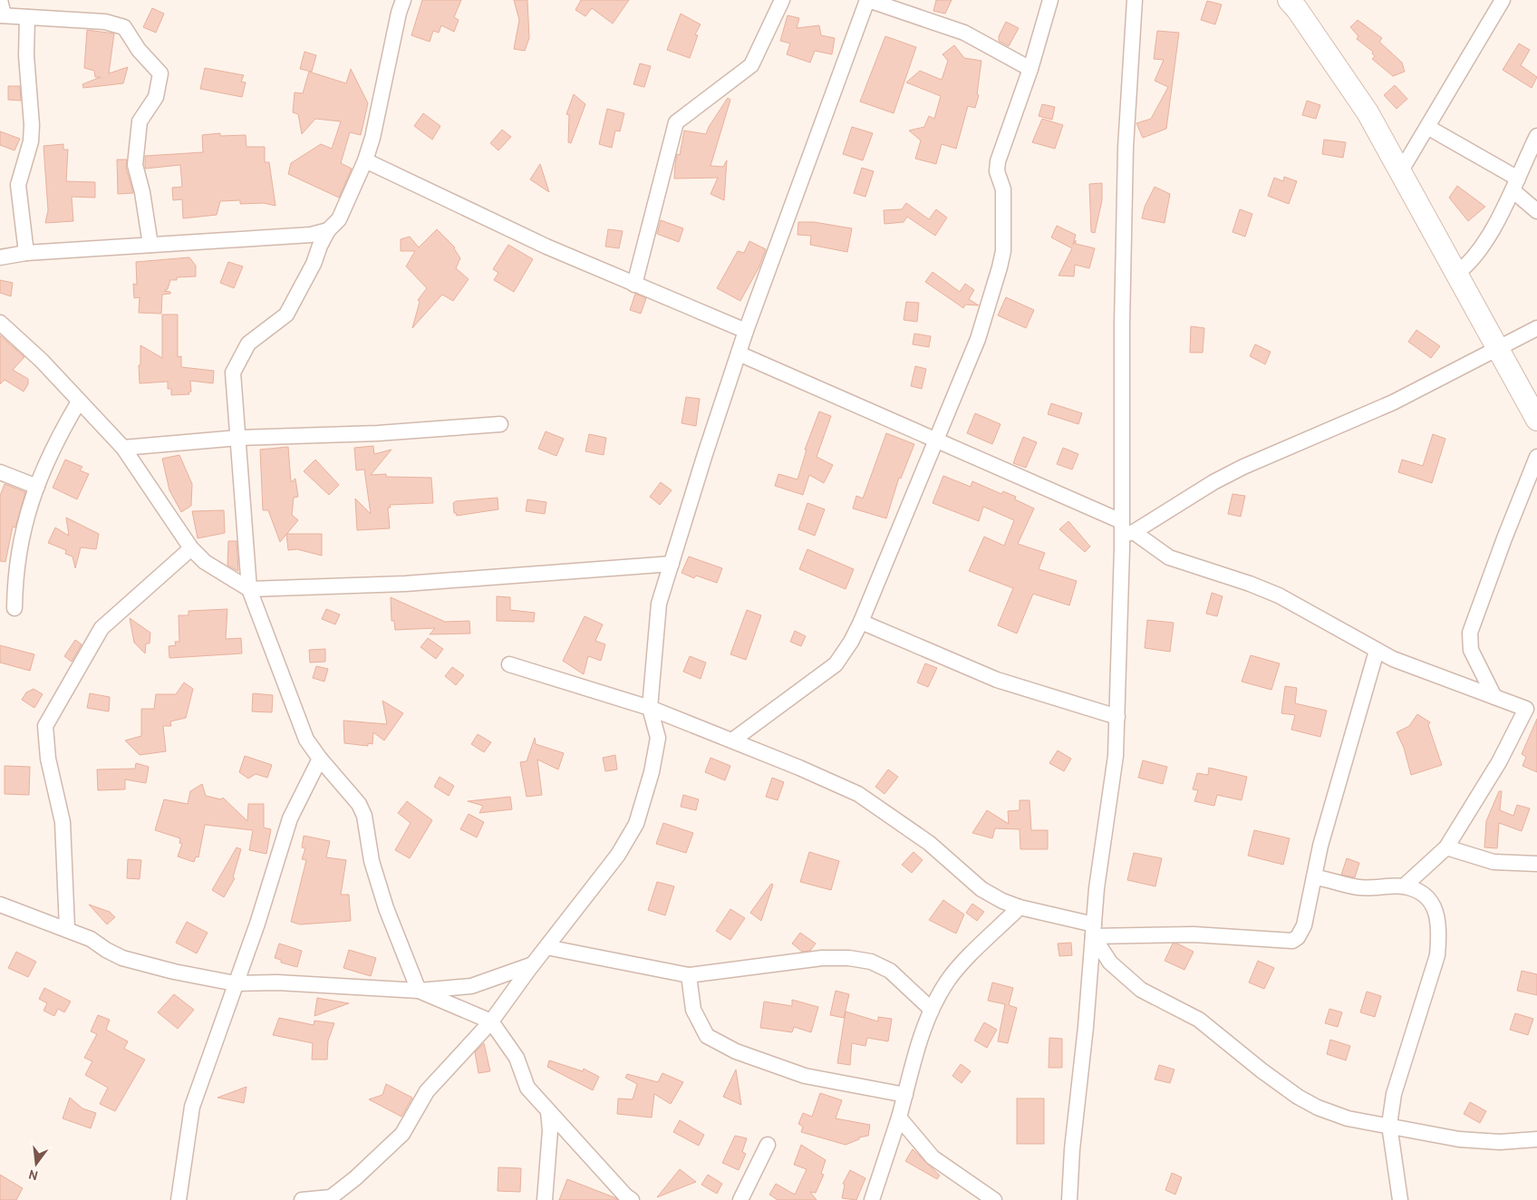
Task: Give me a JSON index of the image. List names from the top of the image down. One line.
{"north":"bottom"}
